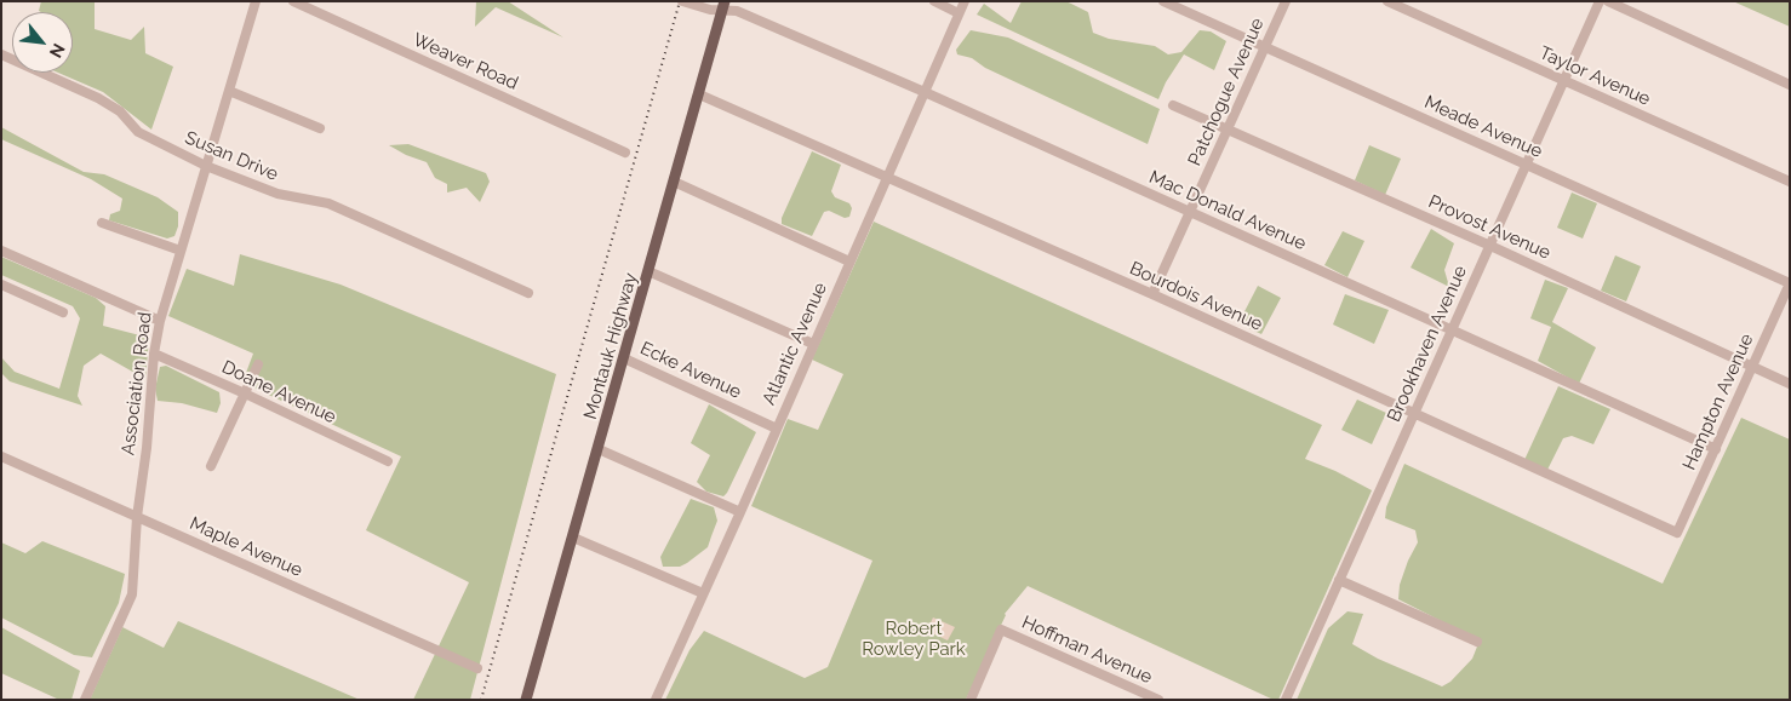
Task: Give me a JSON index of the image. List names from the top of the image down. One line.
{"streets":{"main road":["Montauk Highway"],"street":["Weaver Road","Taylor Avenue","Patchogue Avenue","Meade Avenue","Susan Drive","Mac Donald Avenue","Provost Avenue","Bourdois Avenue","Atlantic Avenue","Brookhaven Avenue","Ecke Avenue","Association Road","Doane Avenue","Hampton Avenue","Maple Avenue","Hoffman Avenue"]},"crossings":[["Taylor Avenue","Brookhaven Avenue"],["Patchogue Avenue","Meade Avenue"],["Patchogue Avenue","Mac Donald Avenue"],["Patchogue Avenue","Provost Avenue"],["Patchogue Avenue","Bourdois Avenue"],["Meade Avenue","Brookhaven Avenue"],["Meade Avenue","Hampton Avenue"],["Susan Drive","Association Road"],["Mac Donald Avenue","Atlantic Avenue"],["Mac Donald Avenue","Brookhaven Avenue"],["Mac Donald Avenue","Montauk Highway"],["Mac Donald Avenue","Hampton Avenue"],["Provost Avenue","Brookhaven Avenue"],["Provost Avenue","Hampton Avenue"],["Bourdois Avenue","Atlantic Avenue"],["Bourdois Avenue","Brookhaven Avenue"],["Bourdois Avenue","Montauk Highway"],["Bourdois Avenue","Hampton Avenue"],["Atlantic Avenue","Ecke Avenue"],["Montauk Highway","Ecke Avenue"],["Association Road","Doane Avenue"],["Association Road","Maple Avenue"]],"parks":["Robert Rowley Park"],"north":"bottom right"}
